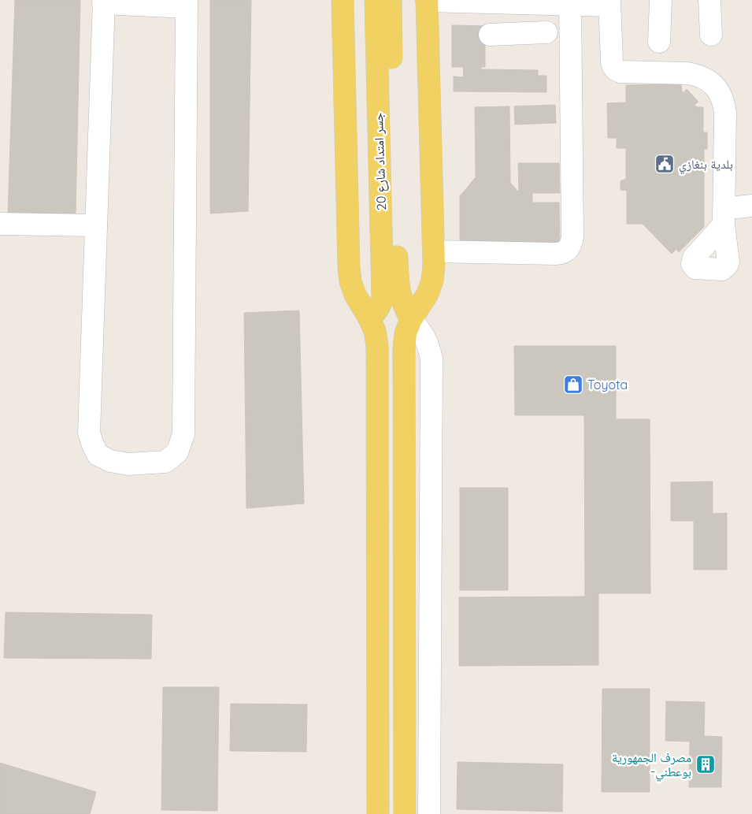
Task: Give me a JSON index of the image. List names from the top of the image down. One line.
{"streets":{"main road":["جسر امتداد شارع 20"]},"places":{"public building":["بلدية بنغازي"],"shop":["Toyota"],"building":["مصرف الجمهورية -بوعطني"]}}
